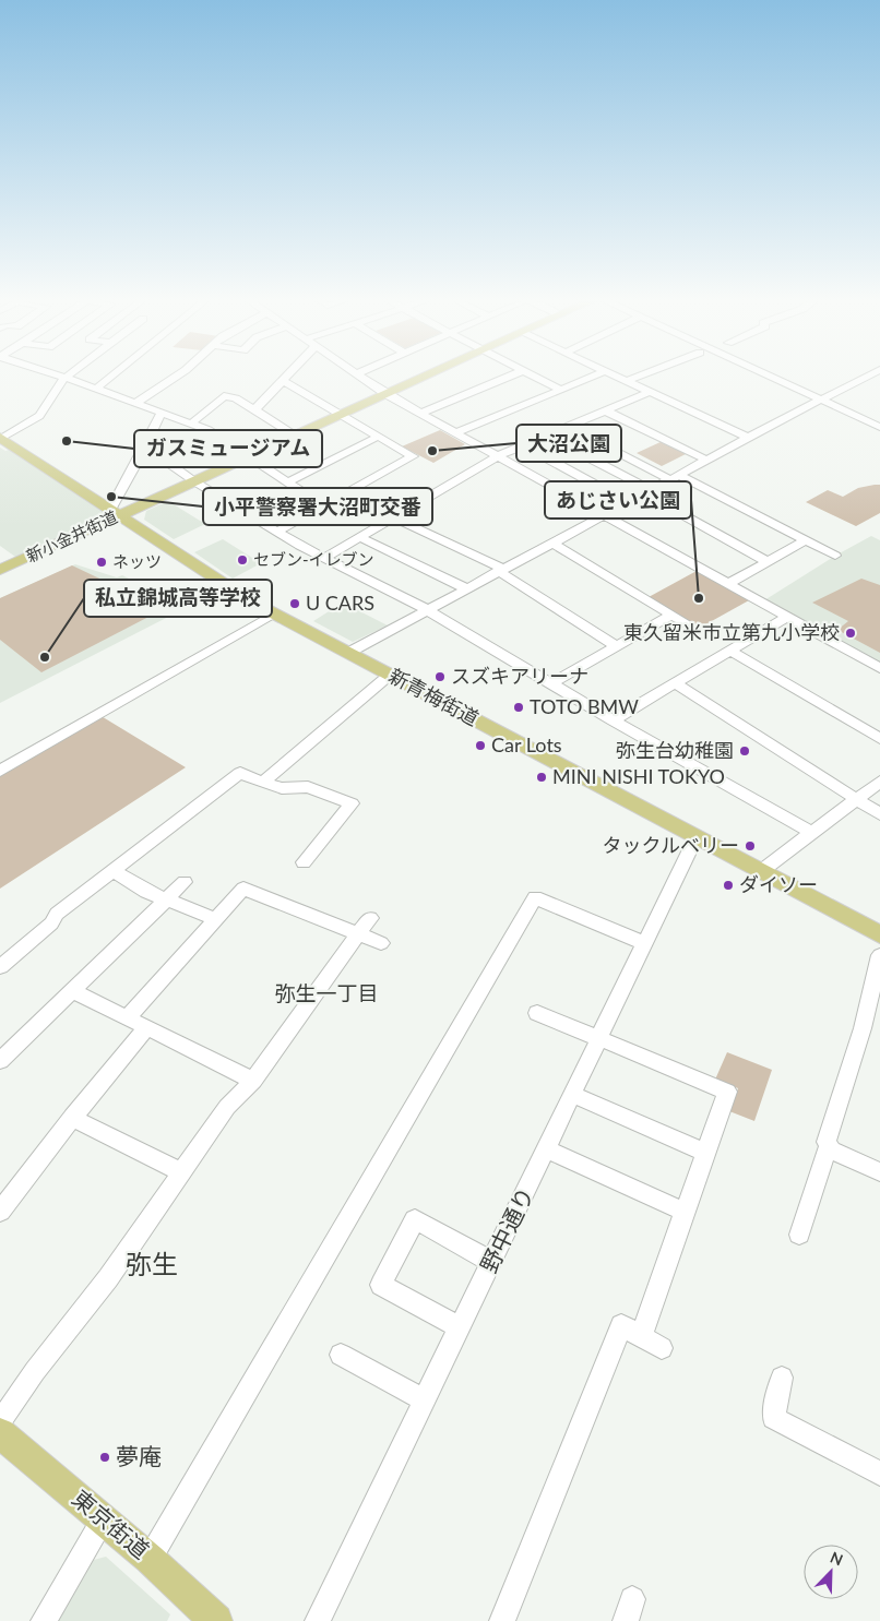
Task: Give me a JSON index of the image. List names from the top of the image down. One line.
{"streets":{"main road":["新小金井街道","新青梅街道","東京街道"],"street":["野中通り"]},"crossings":[["新小金井街道","新青梅街道"],["新青梅街道","野中通り"]],"districts":["弥生一丁目","弥生"],"places":["ガスミュージアム","大沼公園","小平警察署大沼町交番","セブン-イレブン","ネッツ","あじさい公園","U CARS","東久留米市立第九小学校","私立錦城高等学校","スズキアリーナ","TOTO BMW","Car Lots","弥生台幼稚園","MINI NISHI TOKYO","タックルベリー","ダイソー","夢庵"],"north":"top right"}
